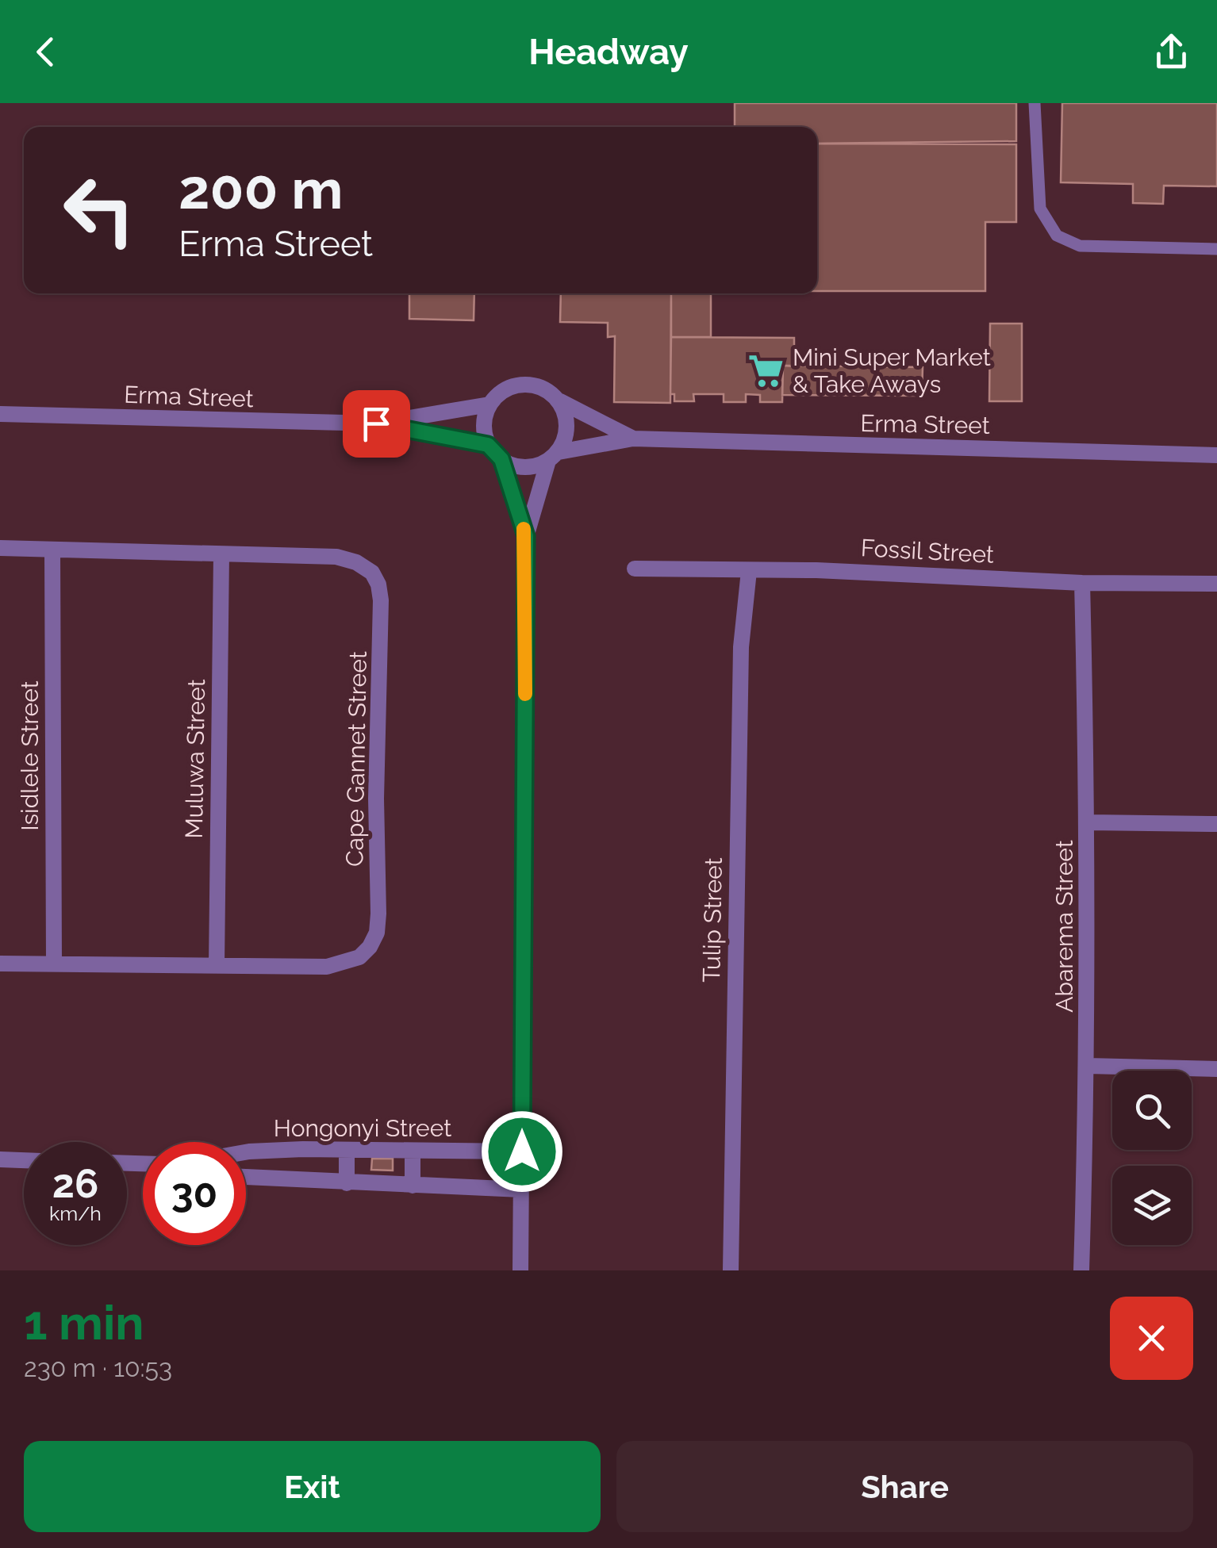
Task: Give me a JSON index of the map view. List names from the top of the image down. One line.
{"streets":{"street":["Erma Street","Fossil Street","Isidlele Street","Muluwa Street","Cape Gannet Street","Tulip Street","Abarema Street","Hongonyi Street"]},"crossings":[["Fossil Street","Tulip Street"],["Fossil Street","Abarema Street"],["Isidlele Street","Cape Gannet Street"],["Muluwa Street","Cape Gannet Street"]],"places":{"supermarket":["Mini Super Market & Take Aways"]},"page":{"header":"Headway","turn":["200 m","Erma Street"],"speed":"26 km/h","limit":"30","heading":["1 min","230 m · 10:53"],"buttons":["Exit","Share"]}}
